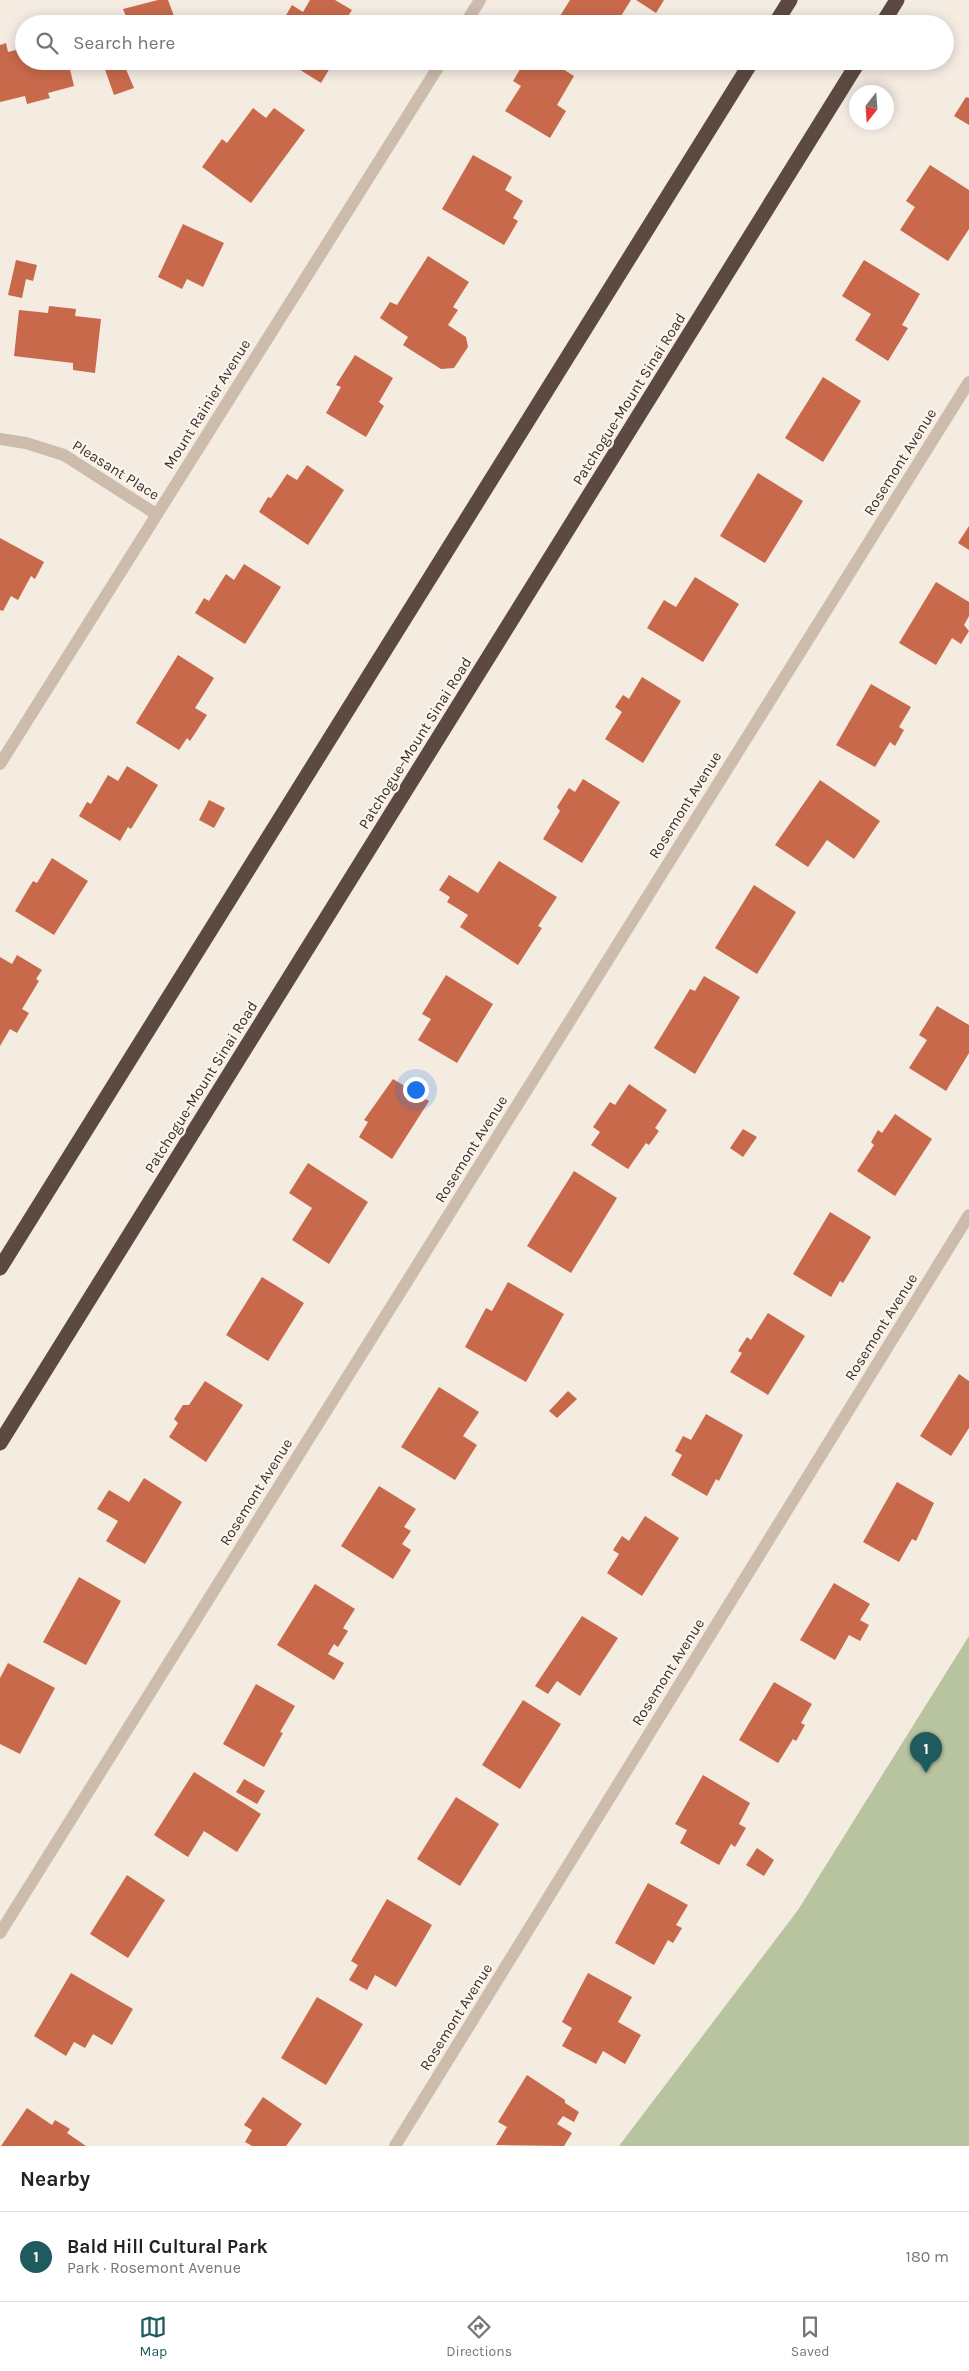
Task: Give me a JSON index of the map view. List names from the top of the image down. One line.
{"streets":{"highway":["Patchogue-Mount Sinai Road"],"street":["Mount Rainier Avenue","Rosemont Avenue","Pleasant Place"]},"crossings":[["Mount Rainier Avenue","Pleasant Place"]],"north":"bottom","page":{"search":"Search here","pins":"1","heading":"Nearby","list":[{"mark":"1","name":"Bald Hill Cultural Park","note":"Park · Rosemont Avenue","value":"180 m"}],"nav":["Map","Directions","Saved"]}}
